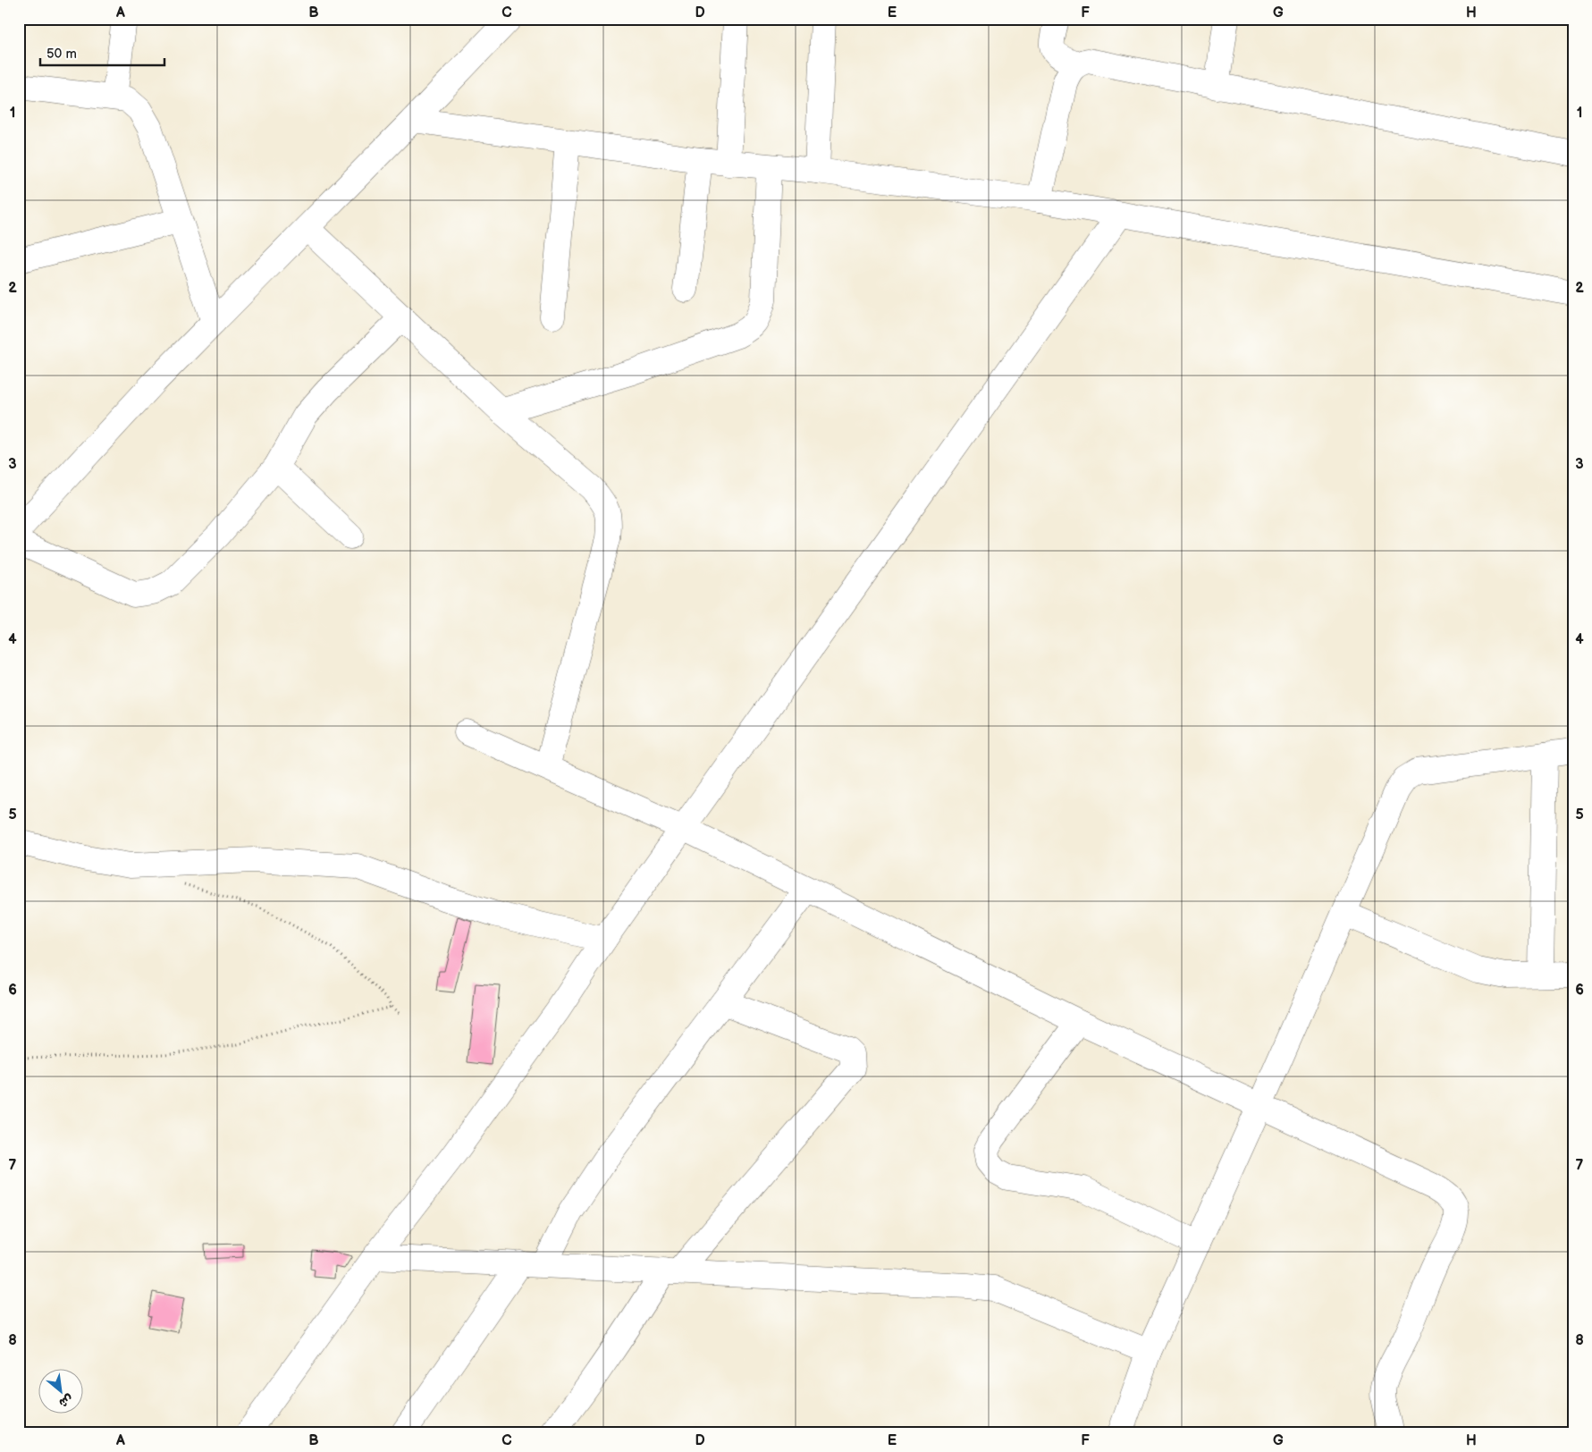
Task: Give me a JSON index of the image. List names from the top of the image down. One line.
{"scale_bar":"50 m","north":"bottom right","grid":{"columns":["A","B","C","D","E","F","G","H"],"rows":["1","2","3","4","5","6","7","8"]}}
